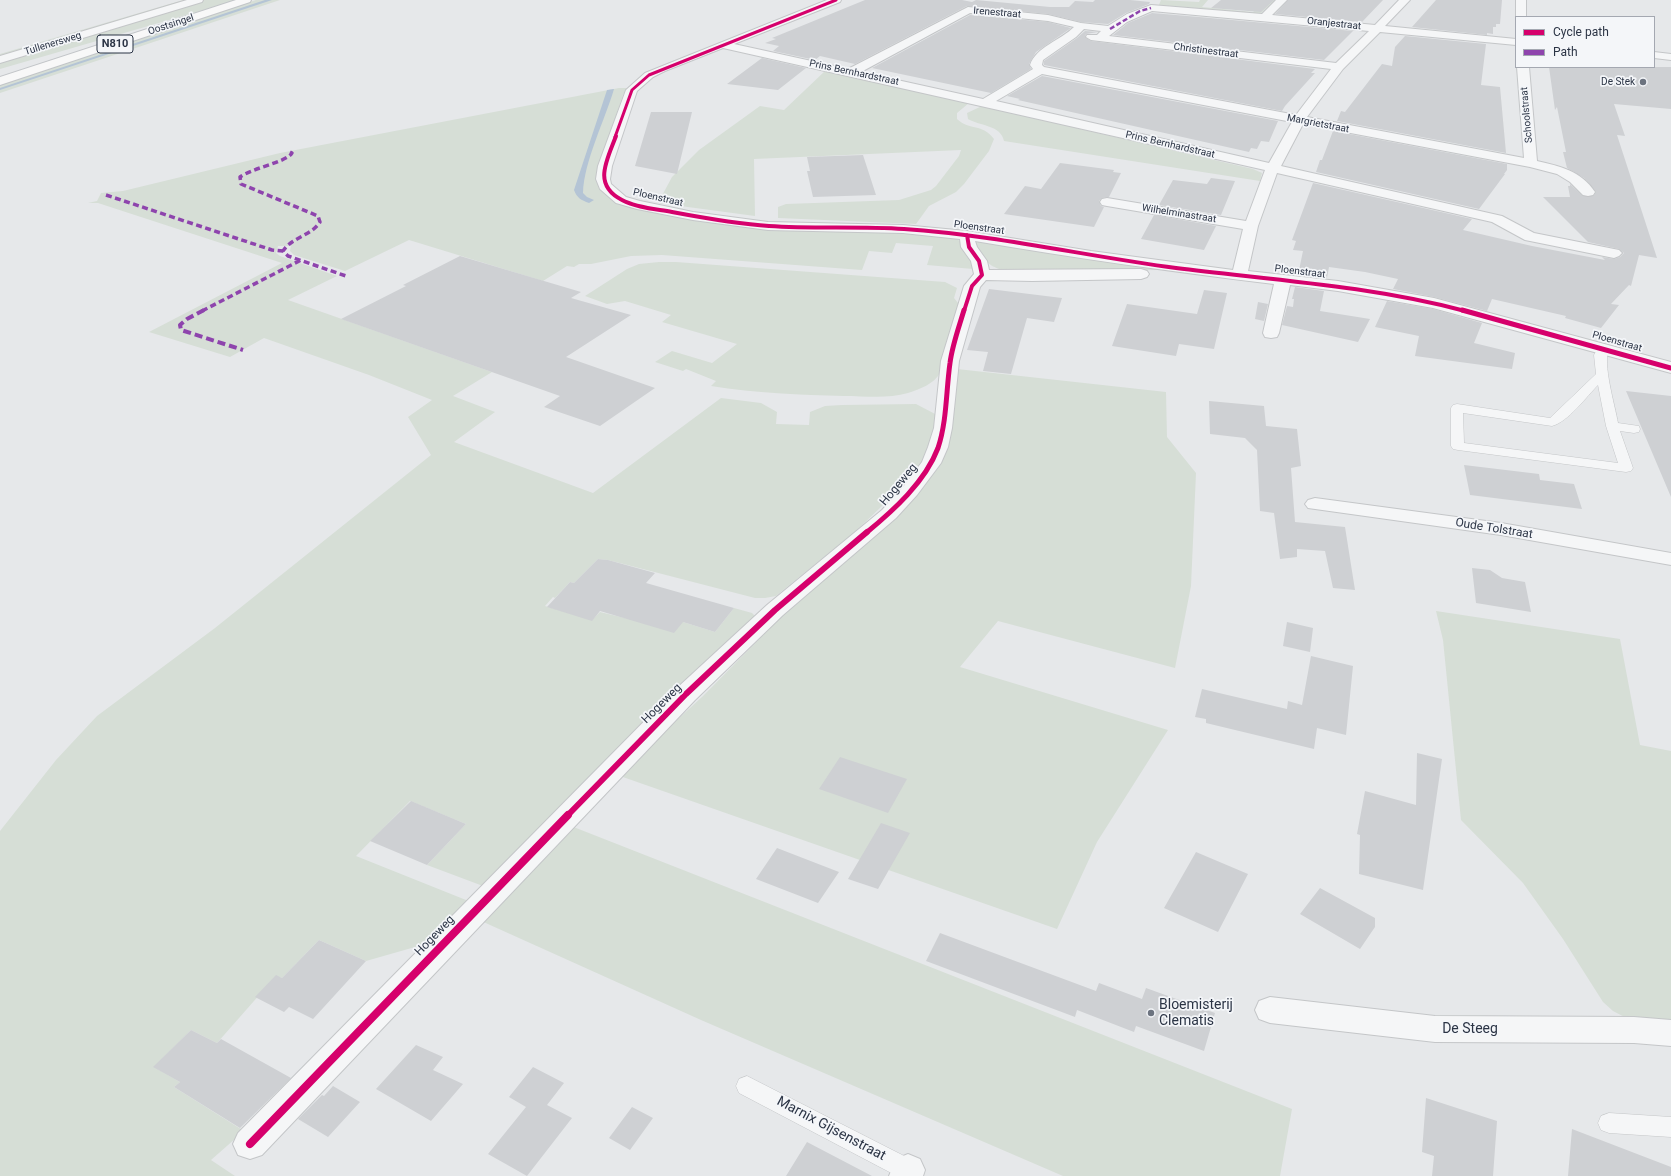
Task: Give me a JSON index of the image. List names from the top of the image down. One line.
{"streets":{"main road":["Oostsingel","N810"],"street":["Irenestraat","Oranjestraat","Tullenersweg","Christinestraat","Prins Bernhardstraat","Schoolstraat","Margrietstraat","Ploenstraat","Wilhelminastraat","Hogeweg","Oude Tolstraat","De Steeg"],"lane":["Marnix Gijsenstraat"]},"crossings":[["Irenestraat","Oranjestraat"],["Irenestraat","Prins Bernhardstraat"],["Prins Bernhardstraat","Ploenstraat"],["Schoolstraat","Margrietstraat"],["Ploenstraat","Hogeweg"]],"places":["De Stek","Bloemisterij Clematis"],"legend":["Cycle path","Path"]}
